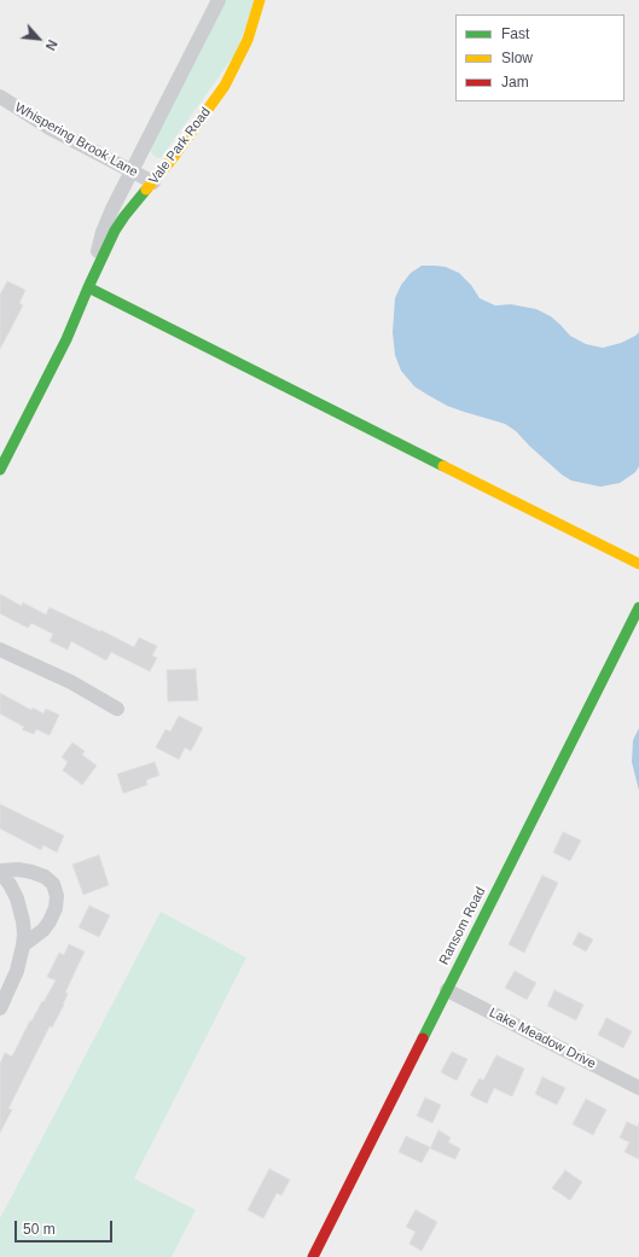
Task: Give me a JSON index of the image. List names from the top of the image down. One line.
{"streets":{"street":["Whispering Brook Lane","Vale Park Road","Ransom Road","Lake Meadow Drive"]},"crossings":[["Whispering Brook Lane","Vale Park Road"],["Ransom Road","Lake Meadow Drive"]],"legend":["Fast","Slow","Jam"],"scale_bar":"50 m","north":"bottom right"}
